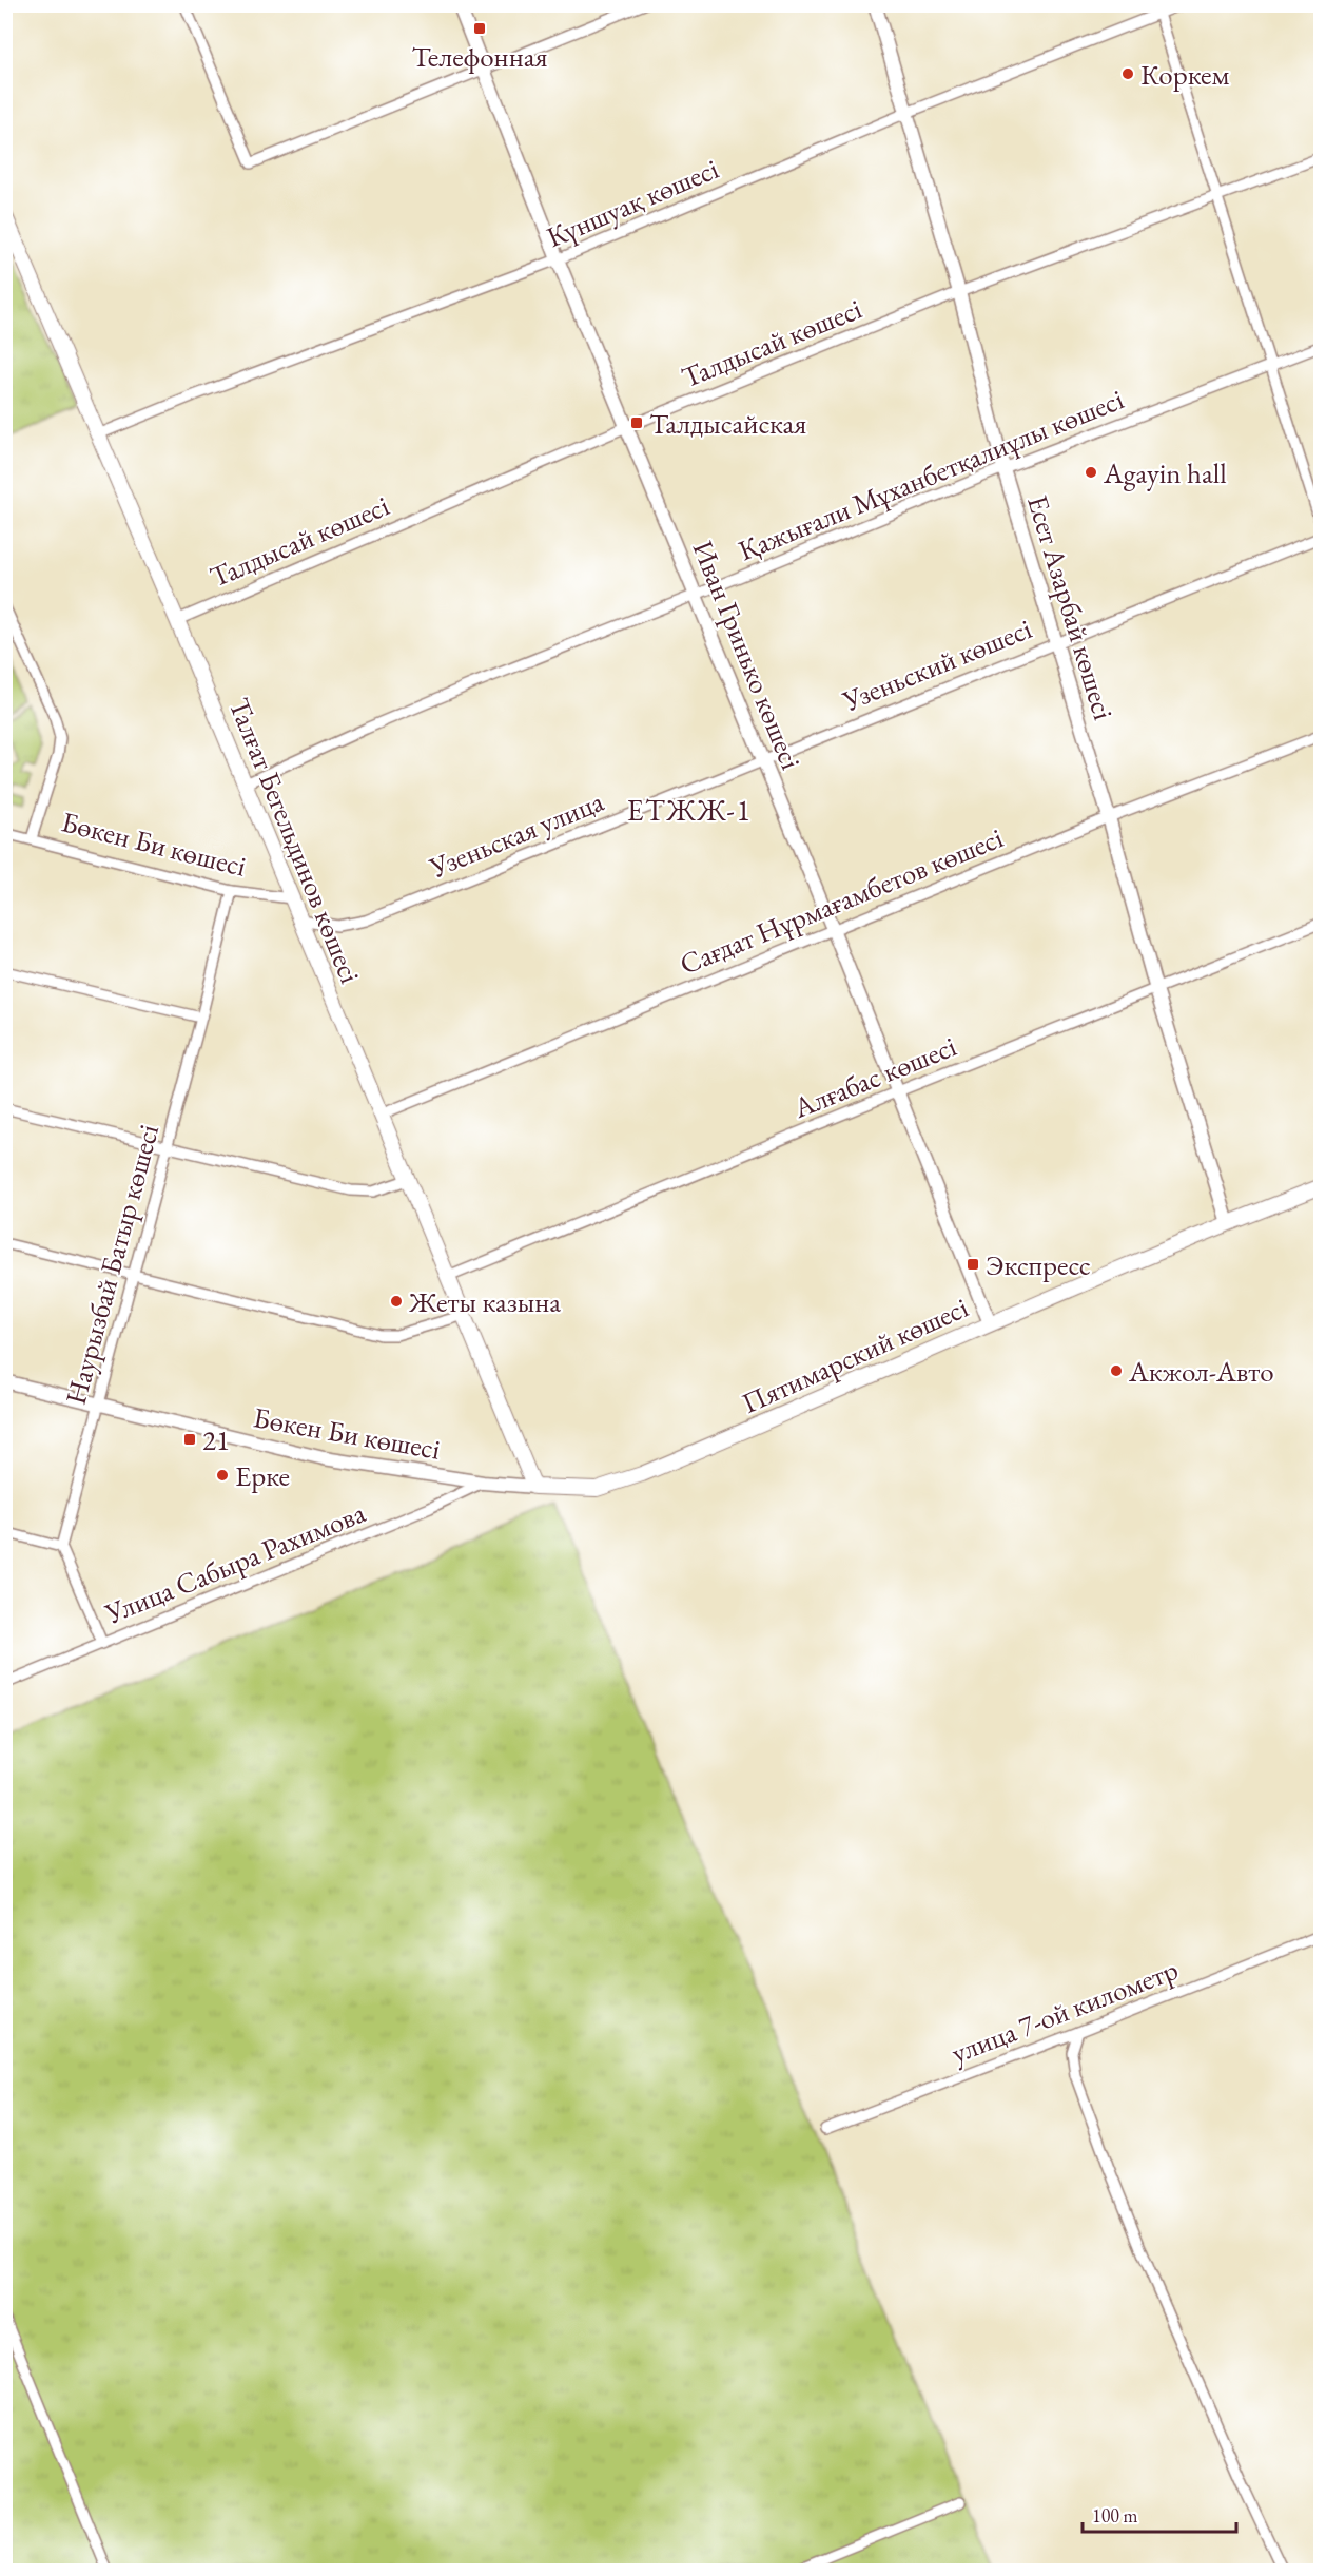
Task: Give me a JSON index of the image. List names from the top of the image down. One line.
{"streets":{"main road":["Талғат Бегельдинов көшесі","Пятимарский көшесі"],"street":["Күншуақ көшесі","Талдысай көшесі","Қажығали Мұханбетқалиұлы көшесі","Есет Азарбай көшесі","Иван Гринько көшесі","Узеньский көшесі","Узеньская улица","Бөкен Би көшесі","Сағдат Нұрмағамбетов көшесі","Алғабас көшесі","Наурызбай Батыр көшесі","Улица Сабыра Рахимова","улица 7-ой километр"]},"crossings":[["Күншуақ көшесі","Есет Азарбай көшесі"],["Күншуақ көшесі","Иван Гринько көшесі"],["Күншуақ көшесі","Талғат Бегельдинов көшесі"],["Талдысай көшесі","Есет Азарбай көшесі"],["Талдысай көшесі","Иван Гринько көшесі"],["Талдысай көшесі","Талғат Бегельдинов көшесі"],["Қажығали Мұханбетқалиұлы көшесі","Есет Азарбай көшесі"],["Қажығали Мұханбетқалиұлы көшесі","Иван Гринько көшесі"],["Қажығали Мұханбетқалиұлы көшесі","Талғат Бегельдинов көшесі"],["Есет Азарбай көшесі","Узеньский көшесі"],["Есет Азарбай көшесі","Сағдат Нұрмағамбетов көшесі"],["Есет Азарбай көшесі","Алғабас көшесі"],["Есет Азарбай көшесі","Пятимарский көшесі"],["Иван Гринько көшесі","Узеньская улица"],["Иван Гринько көшесі","Сағдат Нұрмағамбетов көшесі"],["Иван Гринько көшесі","Алғабас көшесі"],["Иван Гринько көшесі","Пятимарский көшесі"],["Узеньский көшесі","Узеньская улица"],["Узеньская улица","Талғат Бегельдинов көшесі"],["Талғат Бегельдинов көшесі","Бөкен Би көшесі"],["Талғат Бегельдинов көшесі","Сағдат Нұрмағамбетов көшесі"],["Талғат Бегельдинов көшесі","Алғабас көшесі"],["Талғат Бегельдинов көшесі","Пятимарский көшесі"],["Бөкен Би көшесі","Наурызбай Батыр көшесі"],["Бөкен Би көшесі","Пятимарский көшесі"],["Бөкен Би көшесі","Улица Сабыра Рахимова"]],"districts":["ЕТЖЖ-1"],"places":{"transit":["Телефонная","Талдысайская","Экспресс","21"],"other":["Коркем","Agayin hall","Жеты казына","Акжол-Авто","Ерке"]},"scale_bar":"100 m"}
